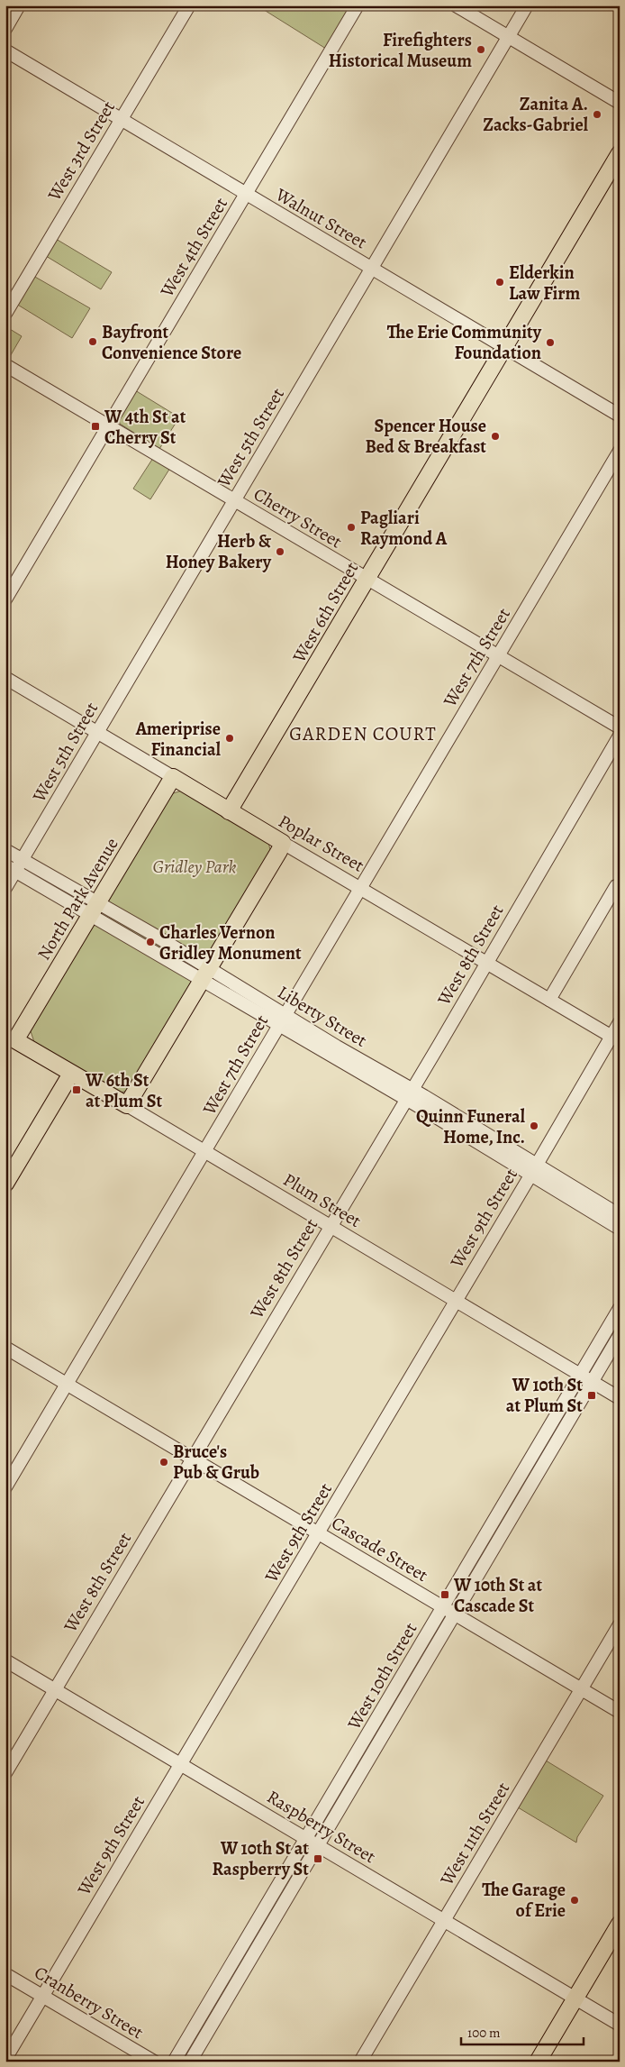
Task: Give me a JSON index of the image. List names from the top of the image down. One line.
{"streets":{"main road":["West 6th Street","Poplar Street","North Park Avenue","Plum Street"],"street":["West 3rd Street","Walnut Street","West 4th Street","West 5th Street","Cherry Street","West 7th Street","West 8th Street","Liberty Street","West 9th Street","Cascade Street","West 10th Street","Raspberry Street","West 11th Street","Cranberry Street"]},"crossings":[["West 3rd Street","Walnut Street"],["Walnut Street","West 4th Street"],["Walnut Street","West 5th Street"],["Walnut Street","West 6th Street"],["West 4th Street","Cherry Street"],["West 5th Street","Cherry Street"],["West 5th Street","Poplar Street"],["West 5th Street","Liberty Street"],["Cherry Street","West 6th Street"],["Cherry Street","West 7th Street"],["West 6th Street","Poplar Street"],["West 7th Street","Poplar Street"],["West 7th Street","Liberty Street"],["West 7th Street","Plum Street"],["West 7th Street","Cascade Street"],["Poplar Street","North Park Avenue"],["Poplar Street","West 8th Street"],["Poplar Street","West 9th Street"],["North Park Avenue","Liberty Street"],["North Park Avenue","Plum Street"],["West 8th Street","Liberty Street"],["West 8th Street","Plum Street"],["West 8th Street","Cascade Street"],["West 8th Street","Raspberry Street"],["Liberty Street","West 9th Street"],["Plum Street","West 9th Street"],["Plum Street","West 10th Street"],["West 9th Street","Cascade Street"],["West 9th Street","Raspberry Street"],["West 9th Street","Cranberry Street"],["Cascade Street","West 10th Street"],["Cascade Street","West 11th Street"],["West 10th Street","Raspberry Street"],["Raspberry Street","West 11th Street"]],"districts":["GARDEN COURT"],"parks":["Gridley Park"],"places":{"other":["Firefighters Historical Museum","Zanita A. Zacks-Gabriel","Elderkin Law Firm","Bayfront Convenience Store","The Erie Community Foundation","Spencer House Bed & Breakfast","Pagliari Raymond A","Herb & Honey Bakery","Ameriprise Financial","Charles Vernon Gridley Monument","Quinn Funeral Home, Inc.","Bruce's Pub & Grub","The Garage of Erie"],"transit":["W 4th St at Cherry St","W 6th St at Plum St","W 10th St at Plum St","W 10th St at Cascade St","W 10th St at Raspberry St"]},"scale_bar":"100 m"}
